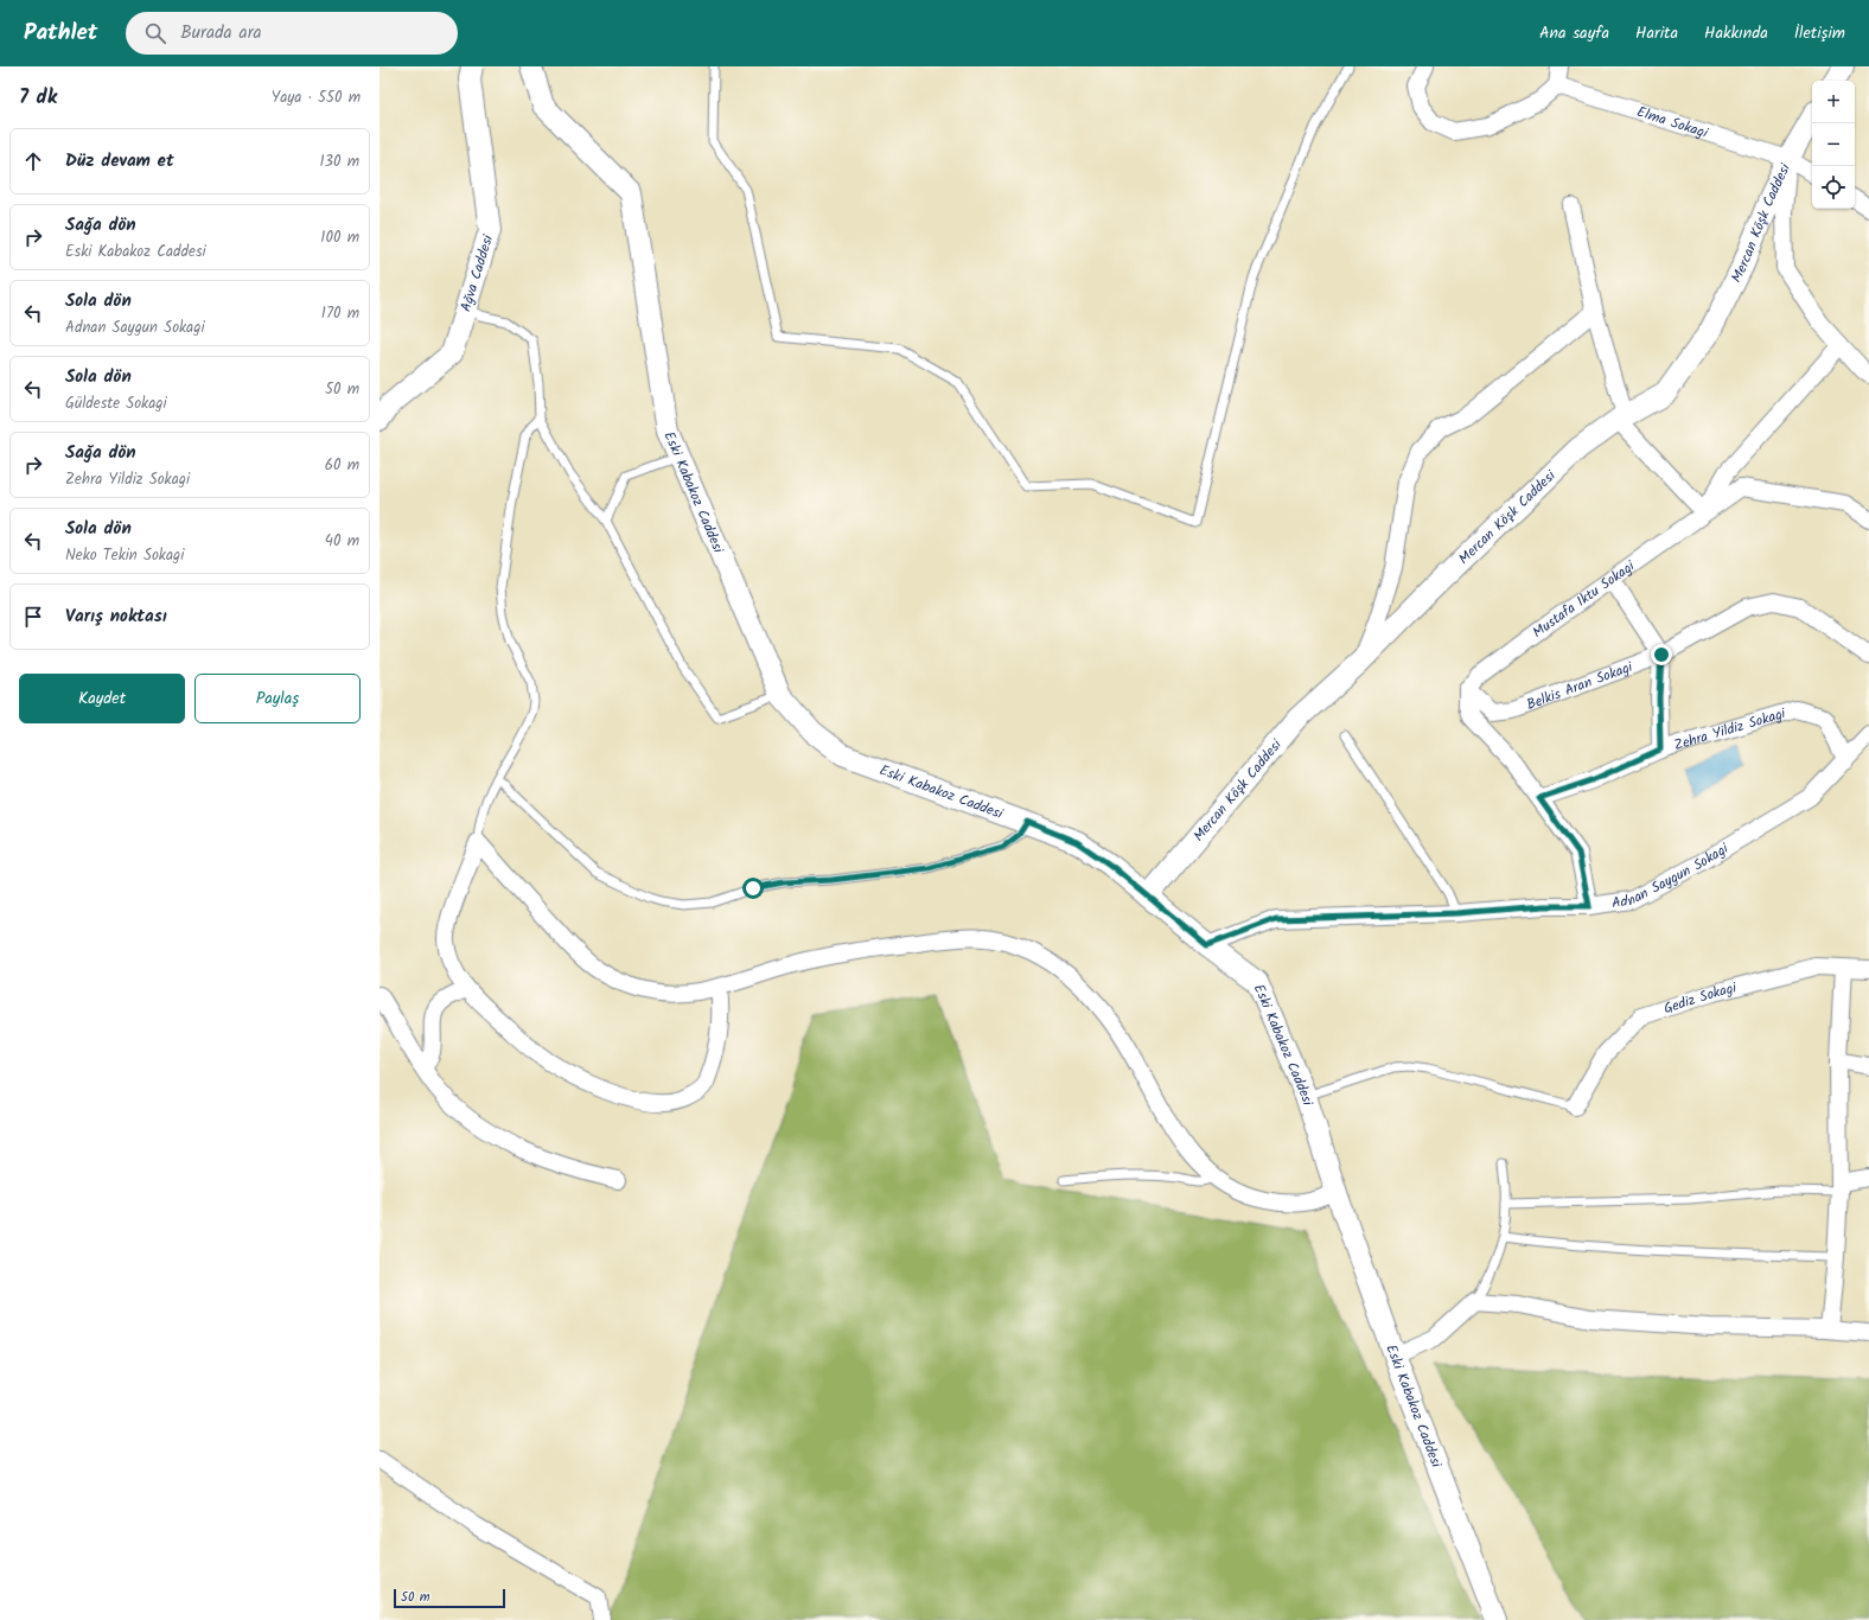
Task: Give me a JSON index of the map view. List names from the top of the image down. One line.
{"streets":{"street":["Elma Sokagi","Mercan Köşk Caddesi","Ağva Caddesi","Eski Kabakoz Caddesi","Mustafa Iktu Sokagi","Belkis Aran Sokagi","Zehra Yildiz Sokagi","Adnan Saygun Sokagi","Gediz Sokagi"]},"crossings":[["Elma Sokagi","Mercan Köşk Caddesi"],["Mercan Köşk Caddesi","Eski Kabakoz Caddesi"],["Eski Kabakoz Caddesi","Adnan Saygun Sokagi"],["Mustafa Iktu Sokagi","Belkis Aran Sokagi"],["Zehra Yildiz Sokagi","Adnan Saygun Sokagi"]],"scale_bar":"50 m","page":{"header":"Pathlet","search":"Burada ara","nav":["Ana sayfa","Harita","Hakkında","İletişim"],"heading":["7 dk","Yaya · 550 m"],"map_buttons":["+","−"],"list":[["Düz devam et","130 m"],["Sağa dön","Eski Kabakoz Caddesi","100 m"],["Sola dön","Adnan Saygun Sokagi","170 m"],["Sola dön","Güldeste Sokagi","50 m"],["Sağa dön","Zehra Yildiz Sokagi","60 m"],["Sola dön","Neko Tekin Sokagi","40 m"],"Varış noktası"],"buttons":["Kaydet","Paylaş"],"scale":"50 m"}}
